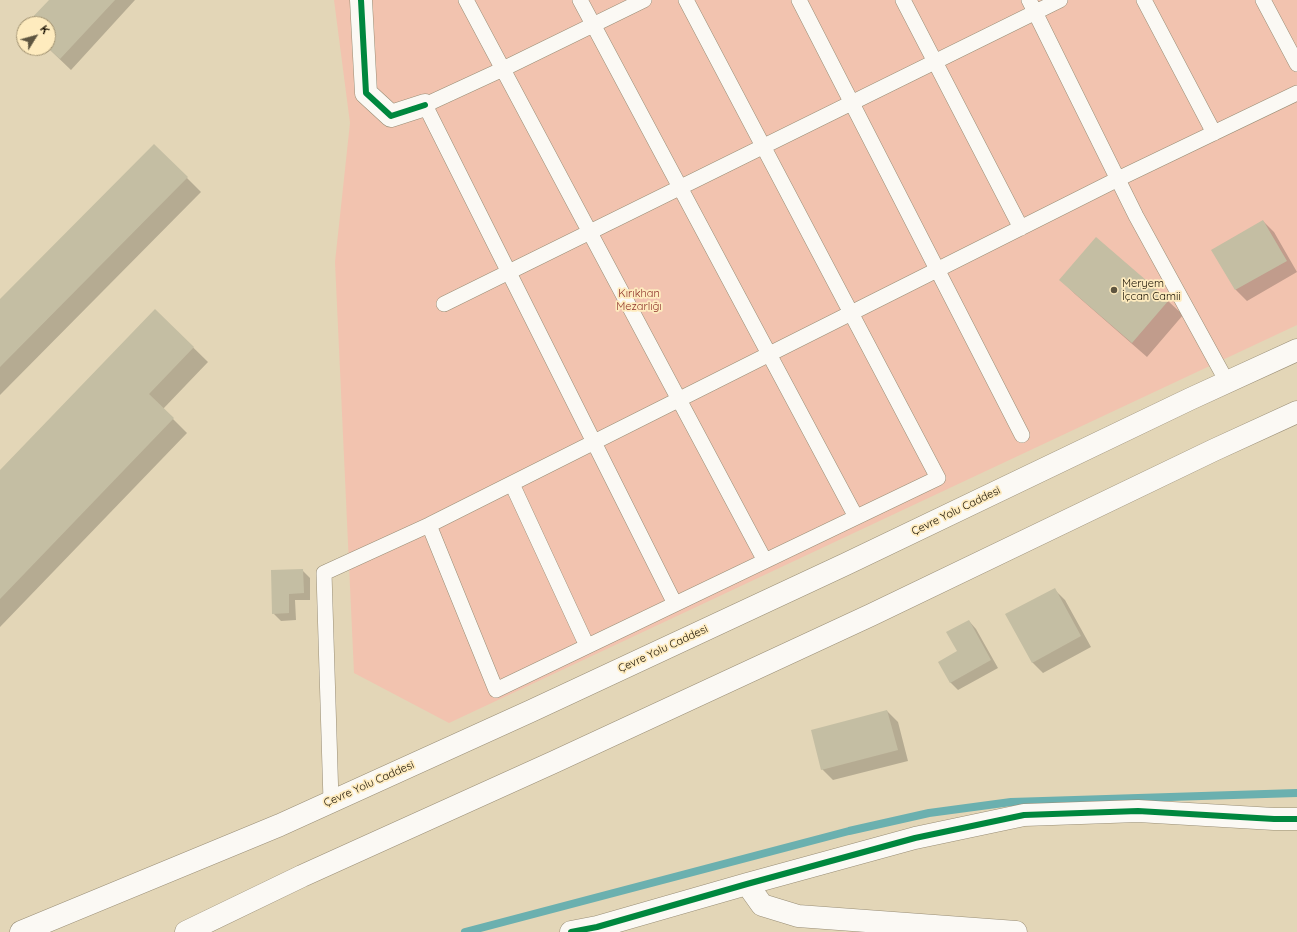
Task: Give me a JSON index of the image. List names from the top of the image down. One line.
{"streets":{"main road":["Çevre Yolu Caddesi"]},"parks":["Kırıkhan Mezarlığı"],"places":["Meryem İçcan Camii"],"north":"top right"}
